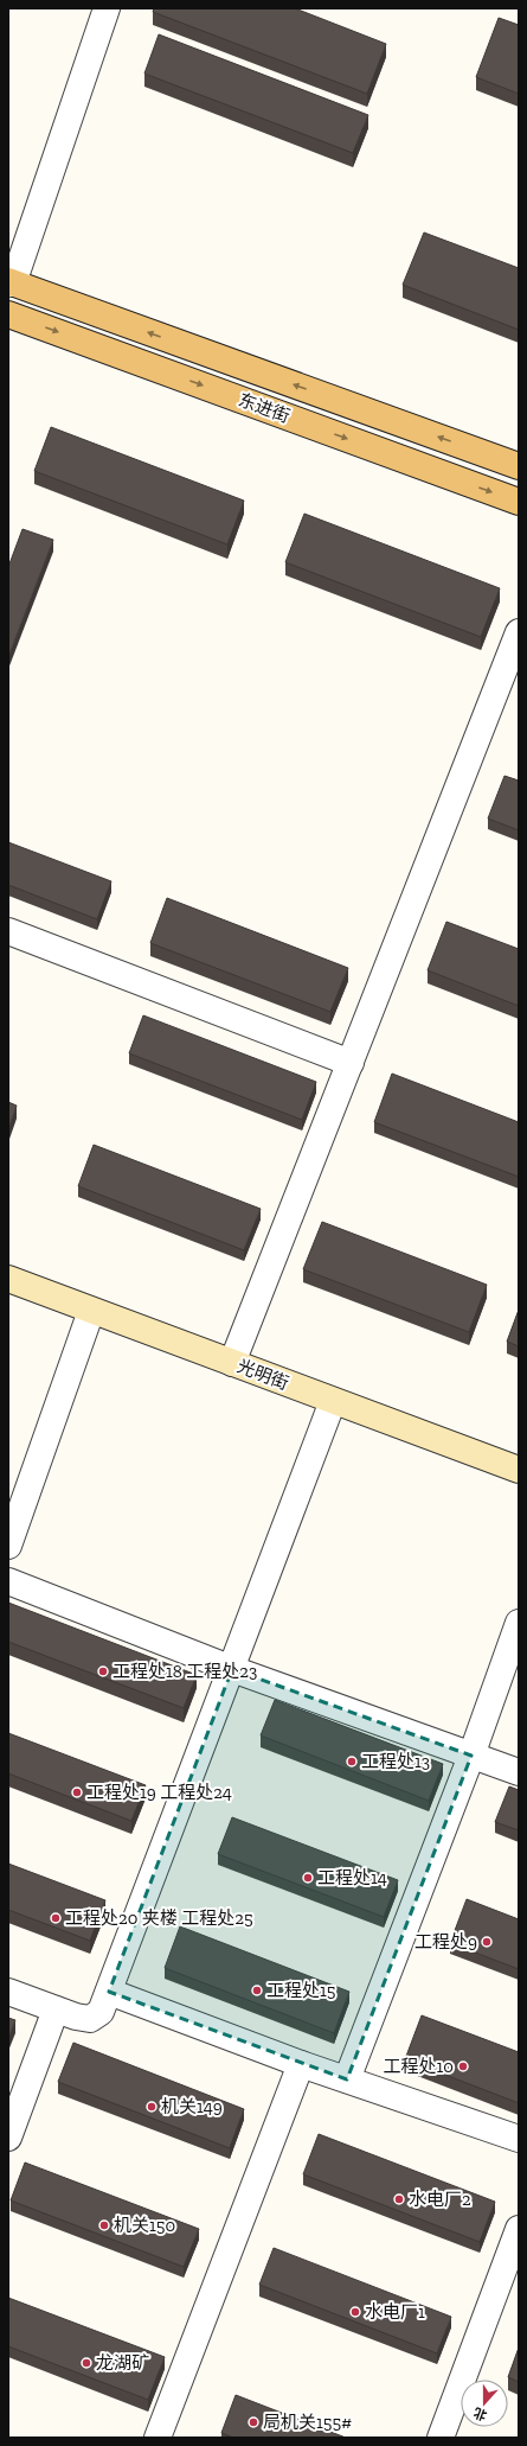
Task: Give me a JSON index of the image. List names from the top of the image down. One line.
{"streets":{"main road":["东进街","光明街"]},"places":["工程处18 工程处23","工程处13","工程处19 工程处24","工程处14","工程处20 夹楼 工程处25","工程处9","工程处15","工程处10","机关149","水电厂2","机关150","水电厂1","龙湖矿","局机关155#"],"north":"bottom"}
